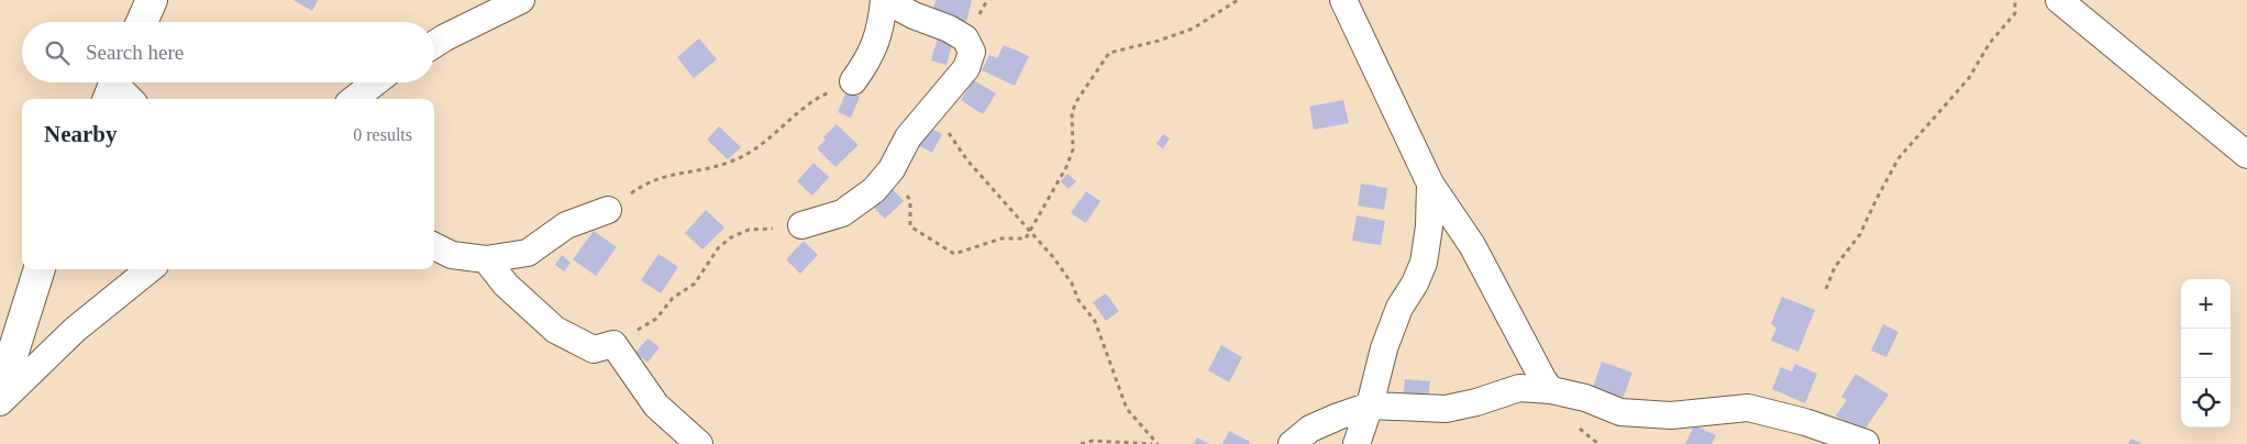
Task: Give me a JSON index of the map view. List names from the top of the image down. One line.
{"page":{"search":"Search here","heading":["Nearby","0 results"],"map_buttons":["+","−"]}}
